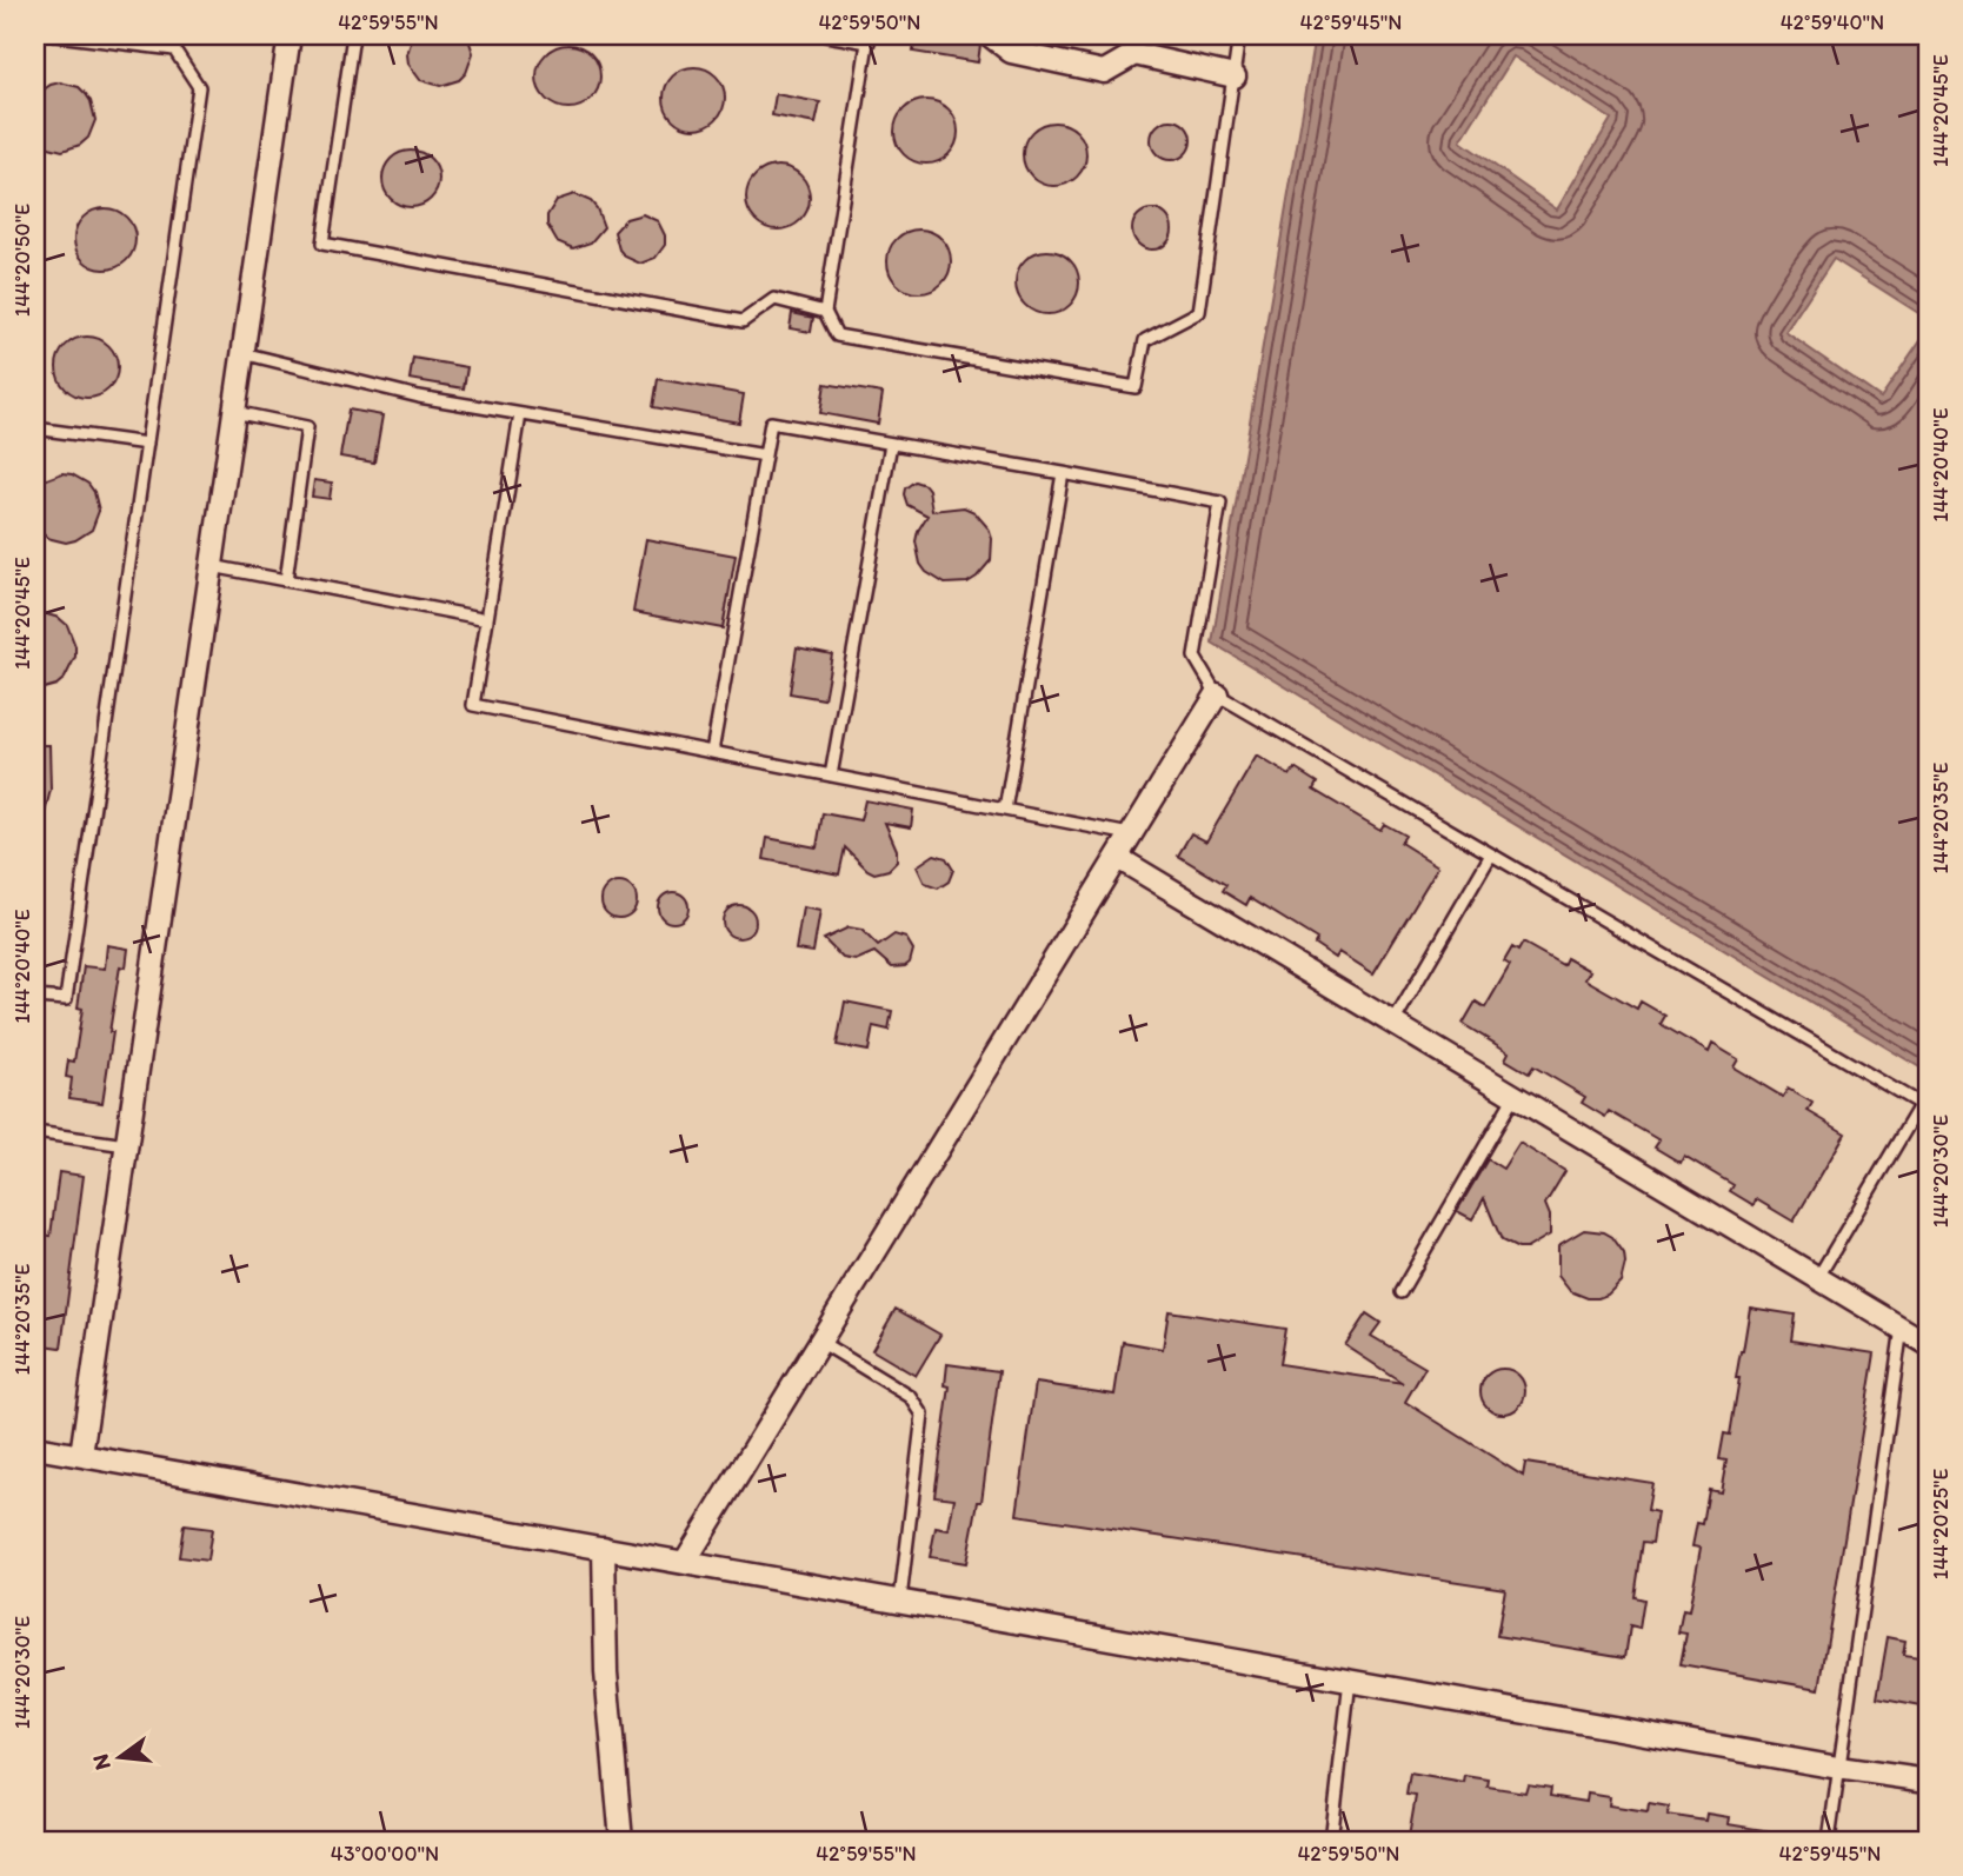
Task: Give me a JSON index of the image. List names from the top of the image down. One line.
{"north":"left","coordinates":["42°59'55\"N","42°59'50\"N","42°59'45\"N","42°59'40\"N","144°20'45\"E","144°20'50\"E","144°20'40\"E","144°20'35\"E","144°20'30\"E","144°20'25\"E","43°00'00\"N"]}
